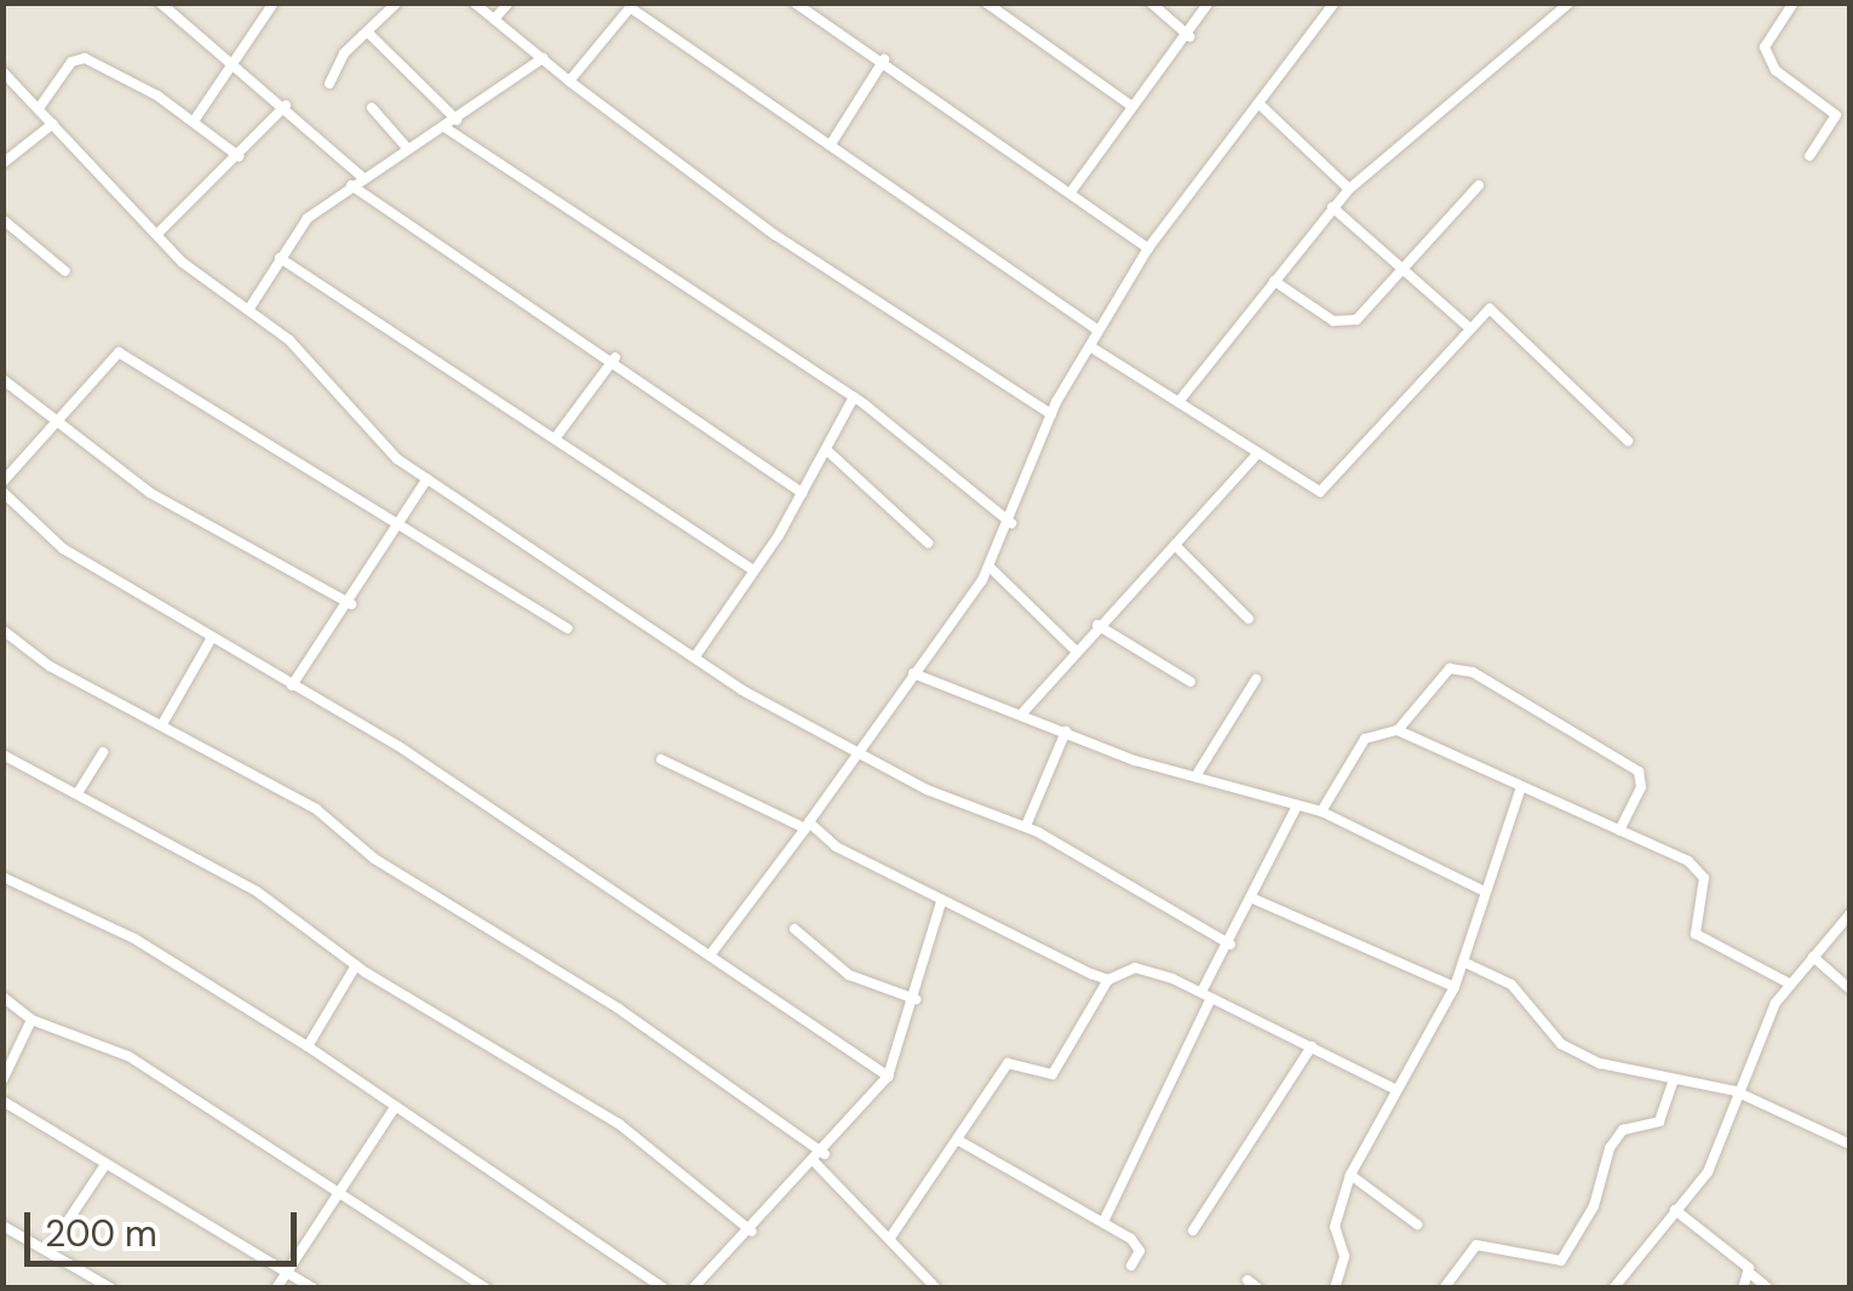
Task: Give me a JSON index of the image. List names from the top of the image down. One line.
{"scale_bar":"200 m"}
